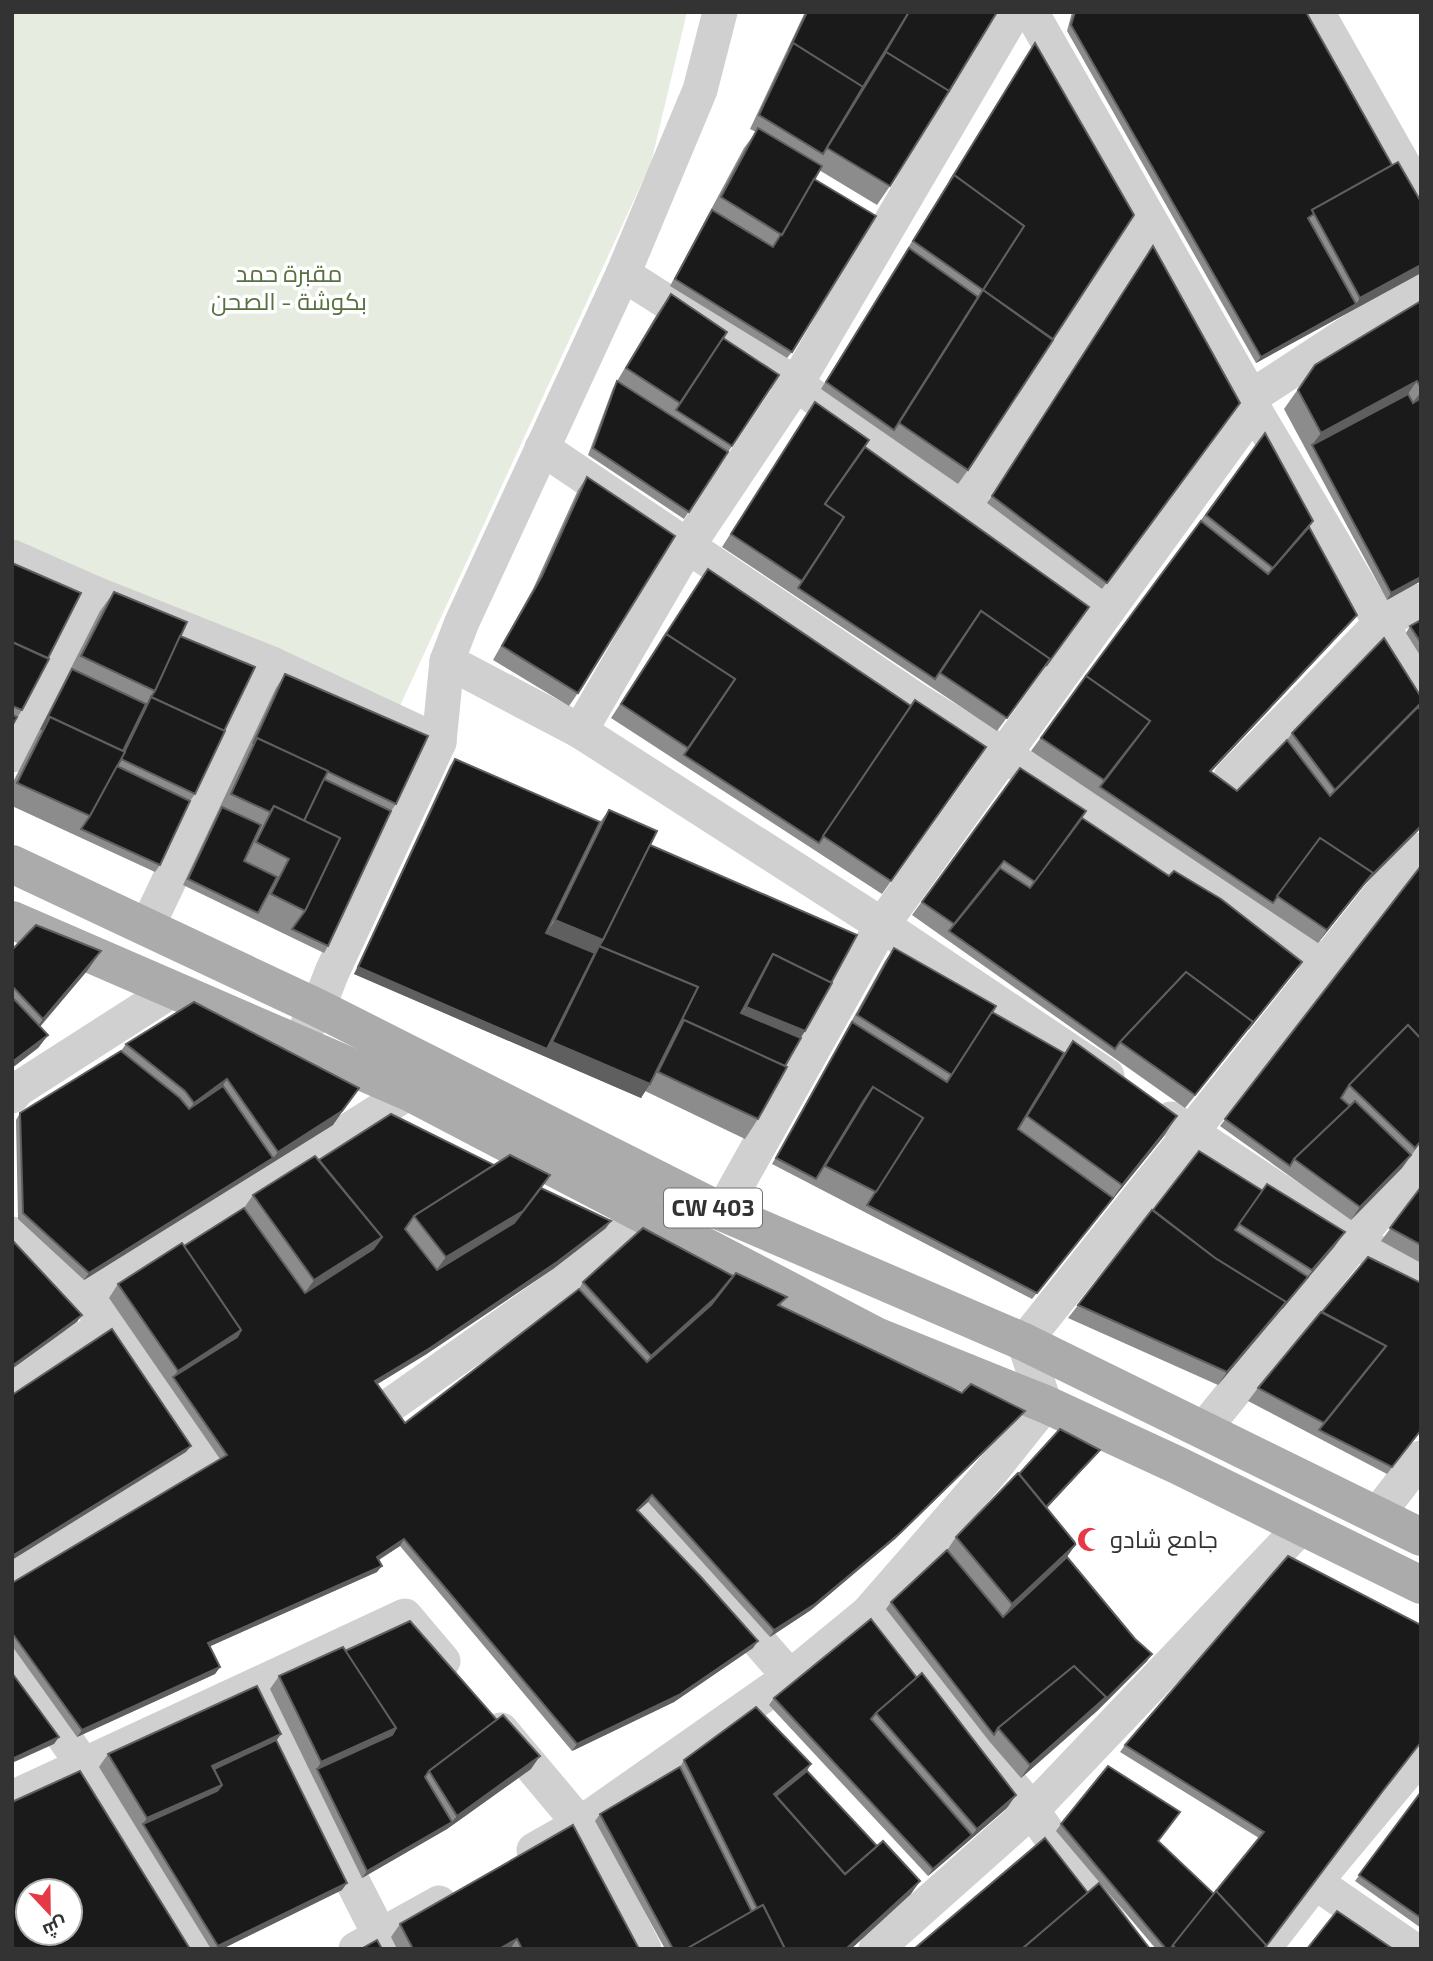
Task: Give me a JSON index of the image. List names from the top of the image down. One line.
{"streets":{"main road":["CW 403"]},"parks":["مقبرة حمد بكوشة - الصحن"],"places":{"mosque":["جامع شادو"]},"north":"bottom"}
